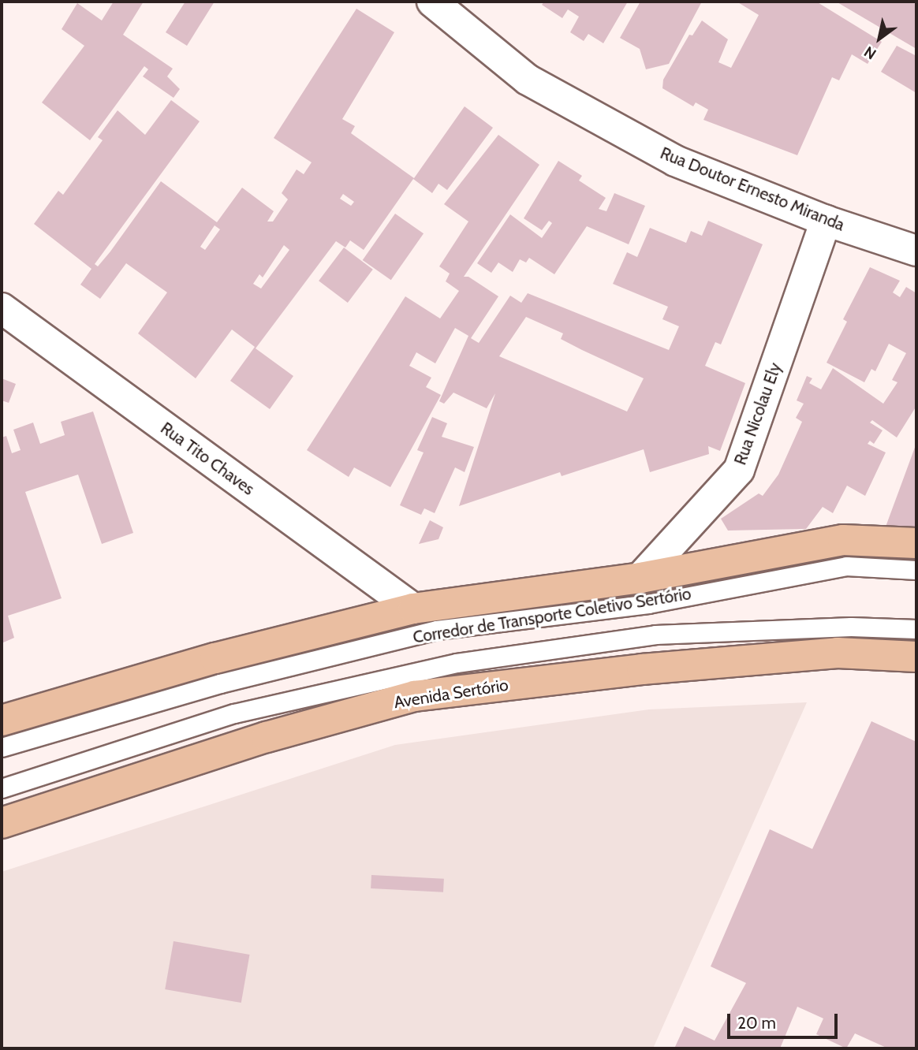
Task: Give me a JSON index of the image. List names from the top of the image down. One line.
{"streets":{"main road":["Avenida Sertório"],"street":["Rua Doutor Ernesto Miranda","Rua Nicolau Ely","Rua Tito Chaves"],"lane":["Corredor de Transporte Coletivo Sertório"]},"crossings":[["Rua Doutor Ernesto Miranda","Rua Nicolau Ely"]],"scale_bar":"20 m","north":"bottom left"}
